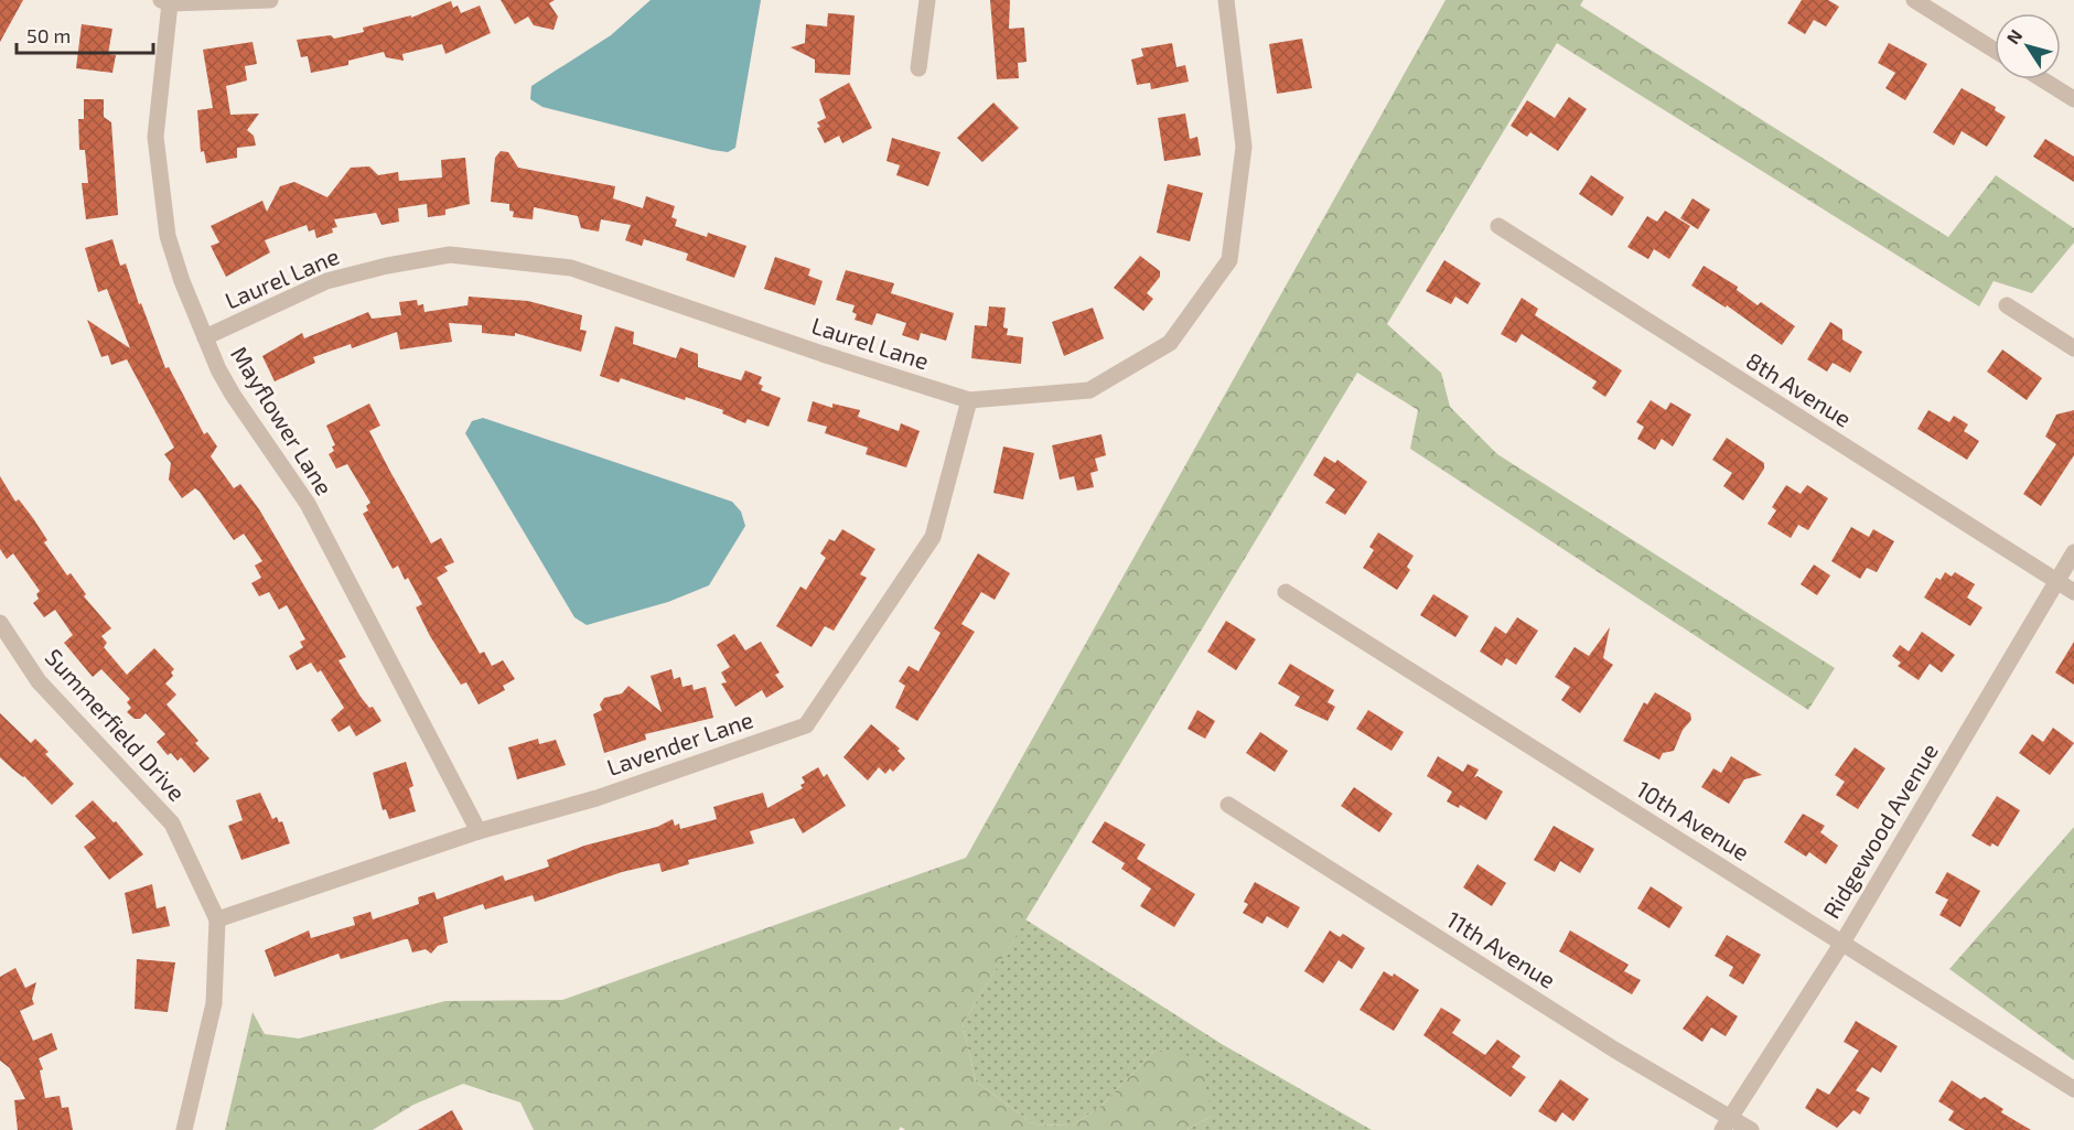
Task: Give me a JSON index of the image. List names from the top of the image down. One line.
{"streets":{"street":["Laurel Lane","8th Avenue","Mayflower Lane","Summerfield Drive","Lavender Lane","10th Avenue","Ridgewood Avenue","11th Avenue"]},"crossings":[["Laurel Lane","Mayflower Lane"],["Laurel Lane","Lavender Lane"],["8th Avenue","Ridgewood Avenue"],["Mayflower Lane","Lavender Lane"],["Summerfield Drive","Lavender Lane"],["10th Avenue","Ridgewood Avenue"],["Ridgewood Avenue","11th Avenue"]],"scale_bar":"50 m","north":"top left"}
